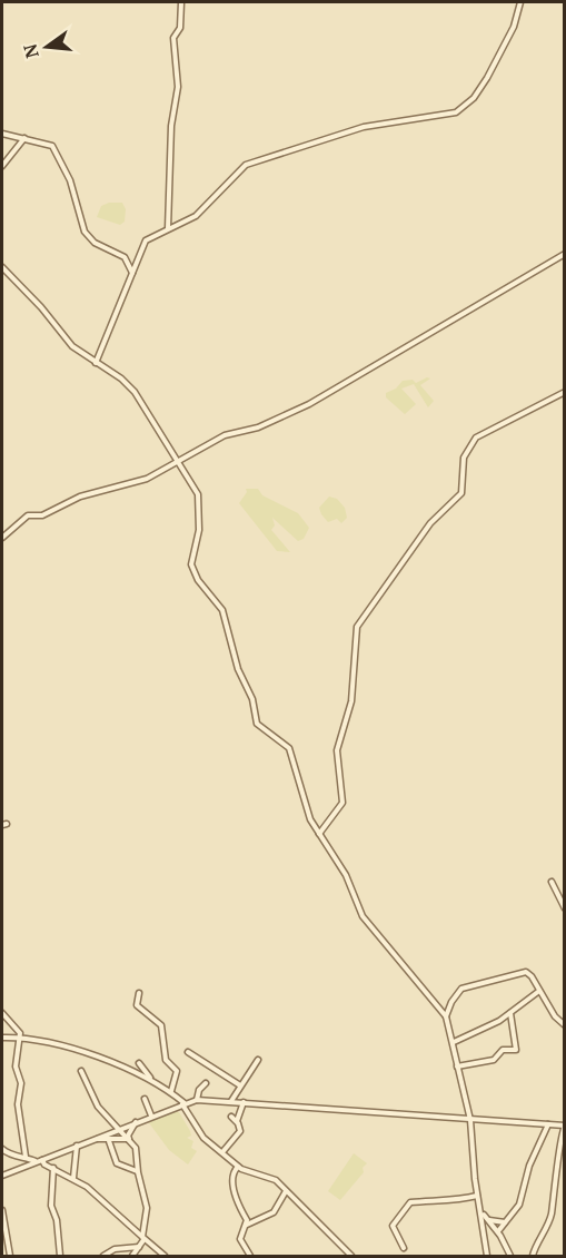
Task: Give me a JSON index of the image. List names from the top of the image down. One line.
{"north":"left"}
